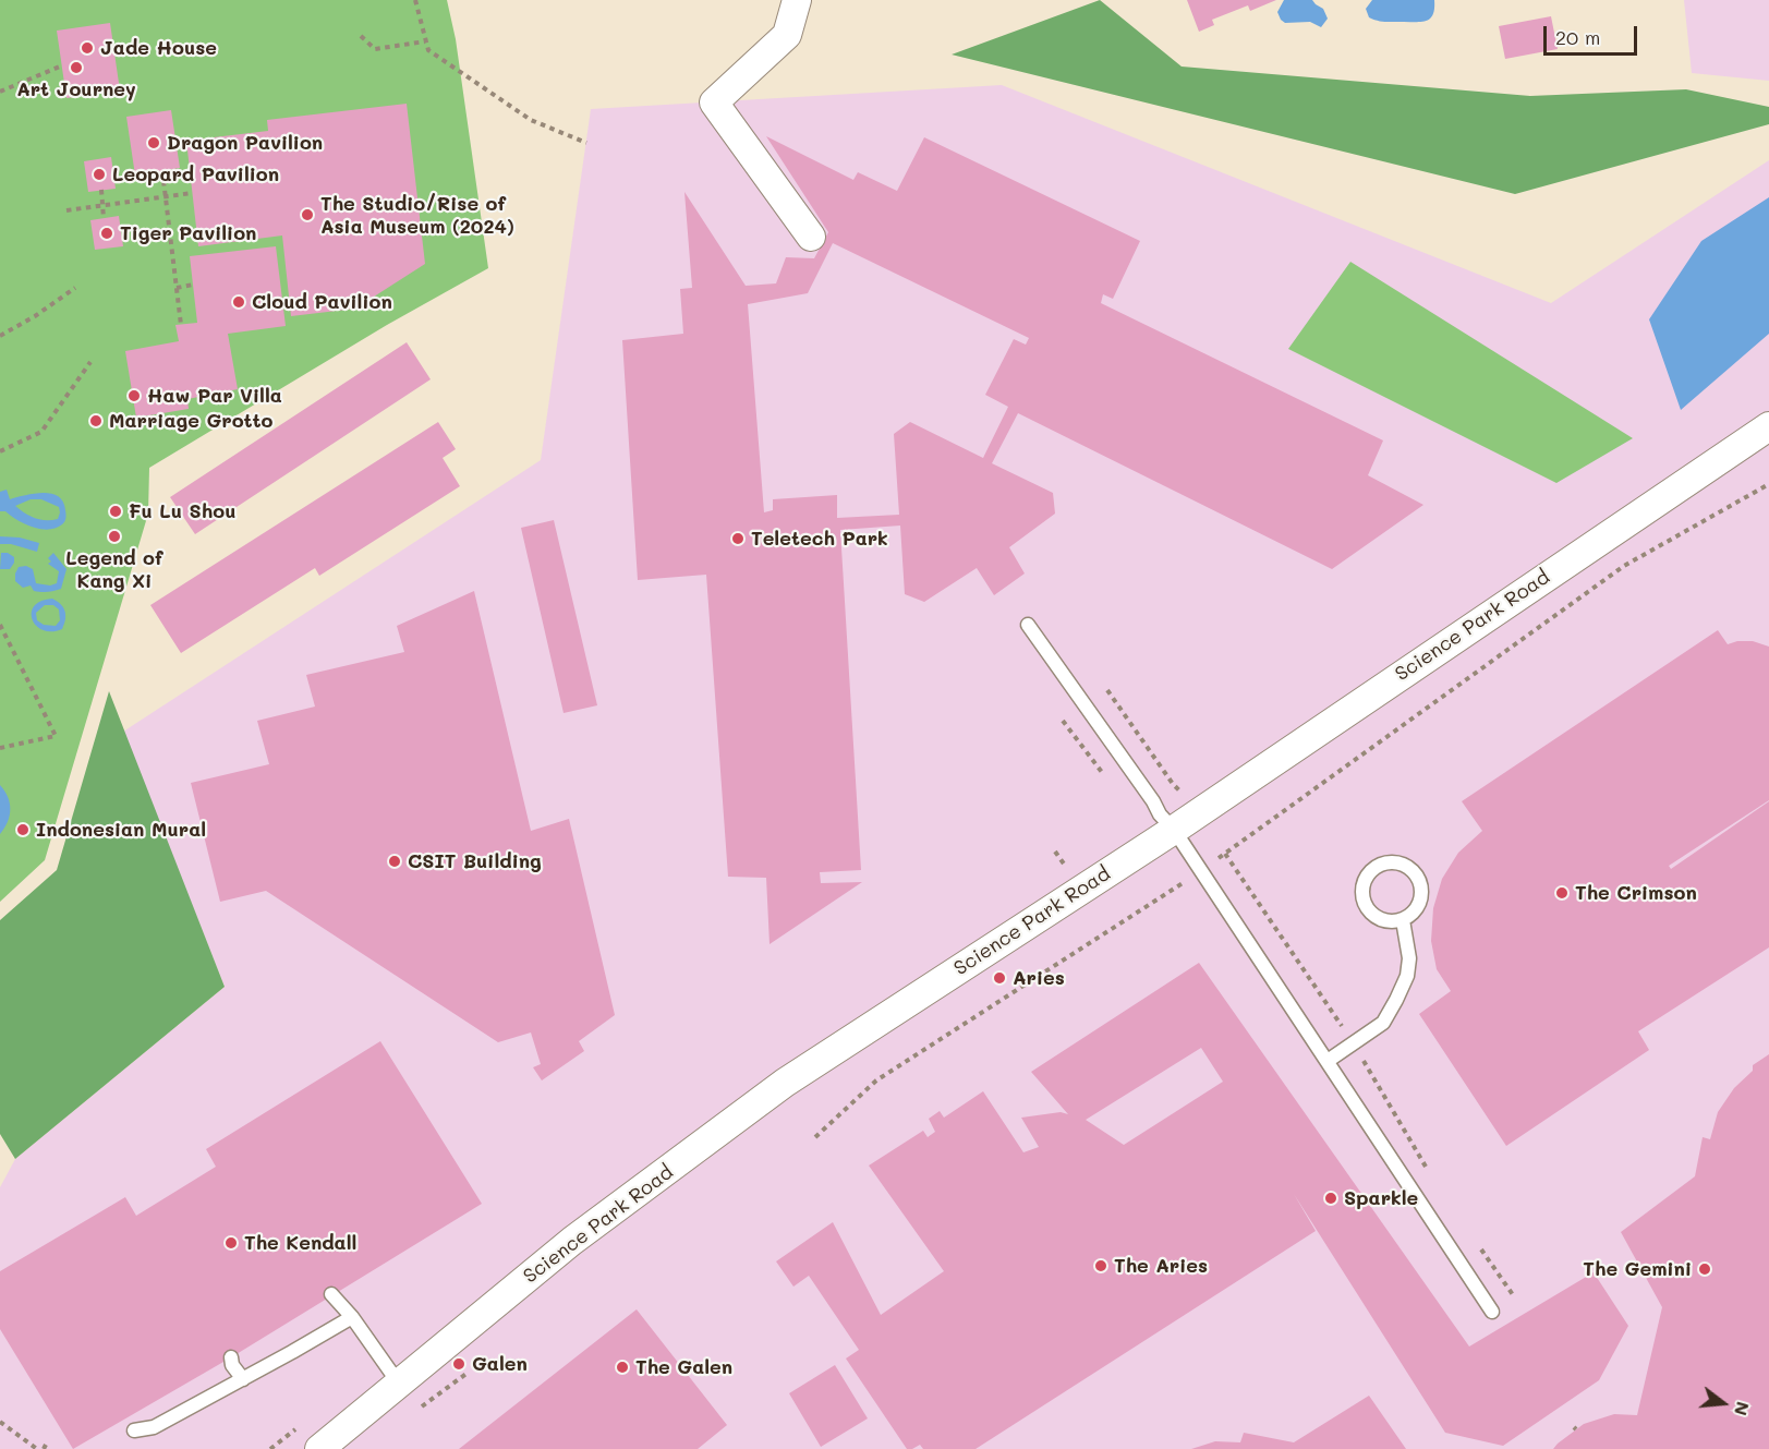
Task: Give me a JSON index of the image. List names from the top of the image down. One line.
{"streets":{"street":["Science Park Road"]},"places":["Jade House","Art Journey","Dragon Pavilion","Leopard Pavilion","The Studio/Rise of Asia Museum (2024)","Tiger Pavilion","Cloud Pavilion","Haw Par Villa","Marriage Grotto","Fu Lu Shou","Legend of Kang Xi","Teletech Park","Indonesian Mural","CSIT Building","The Crimson","Aries","Sparkle","The Kendall","The Aries","The Gemini","Galen","The Galen"],"scale_bar":"20 m","north":"right"}
